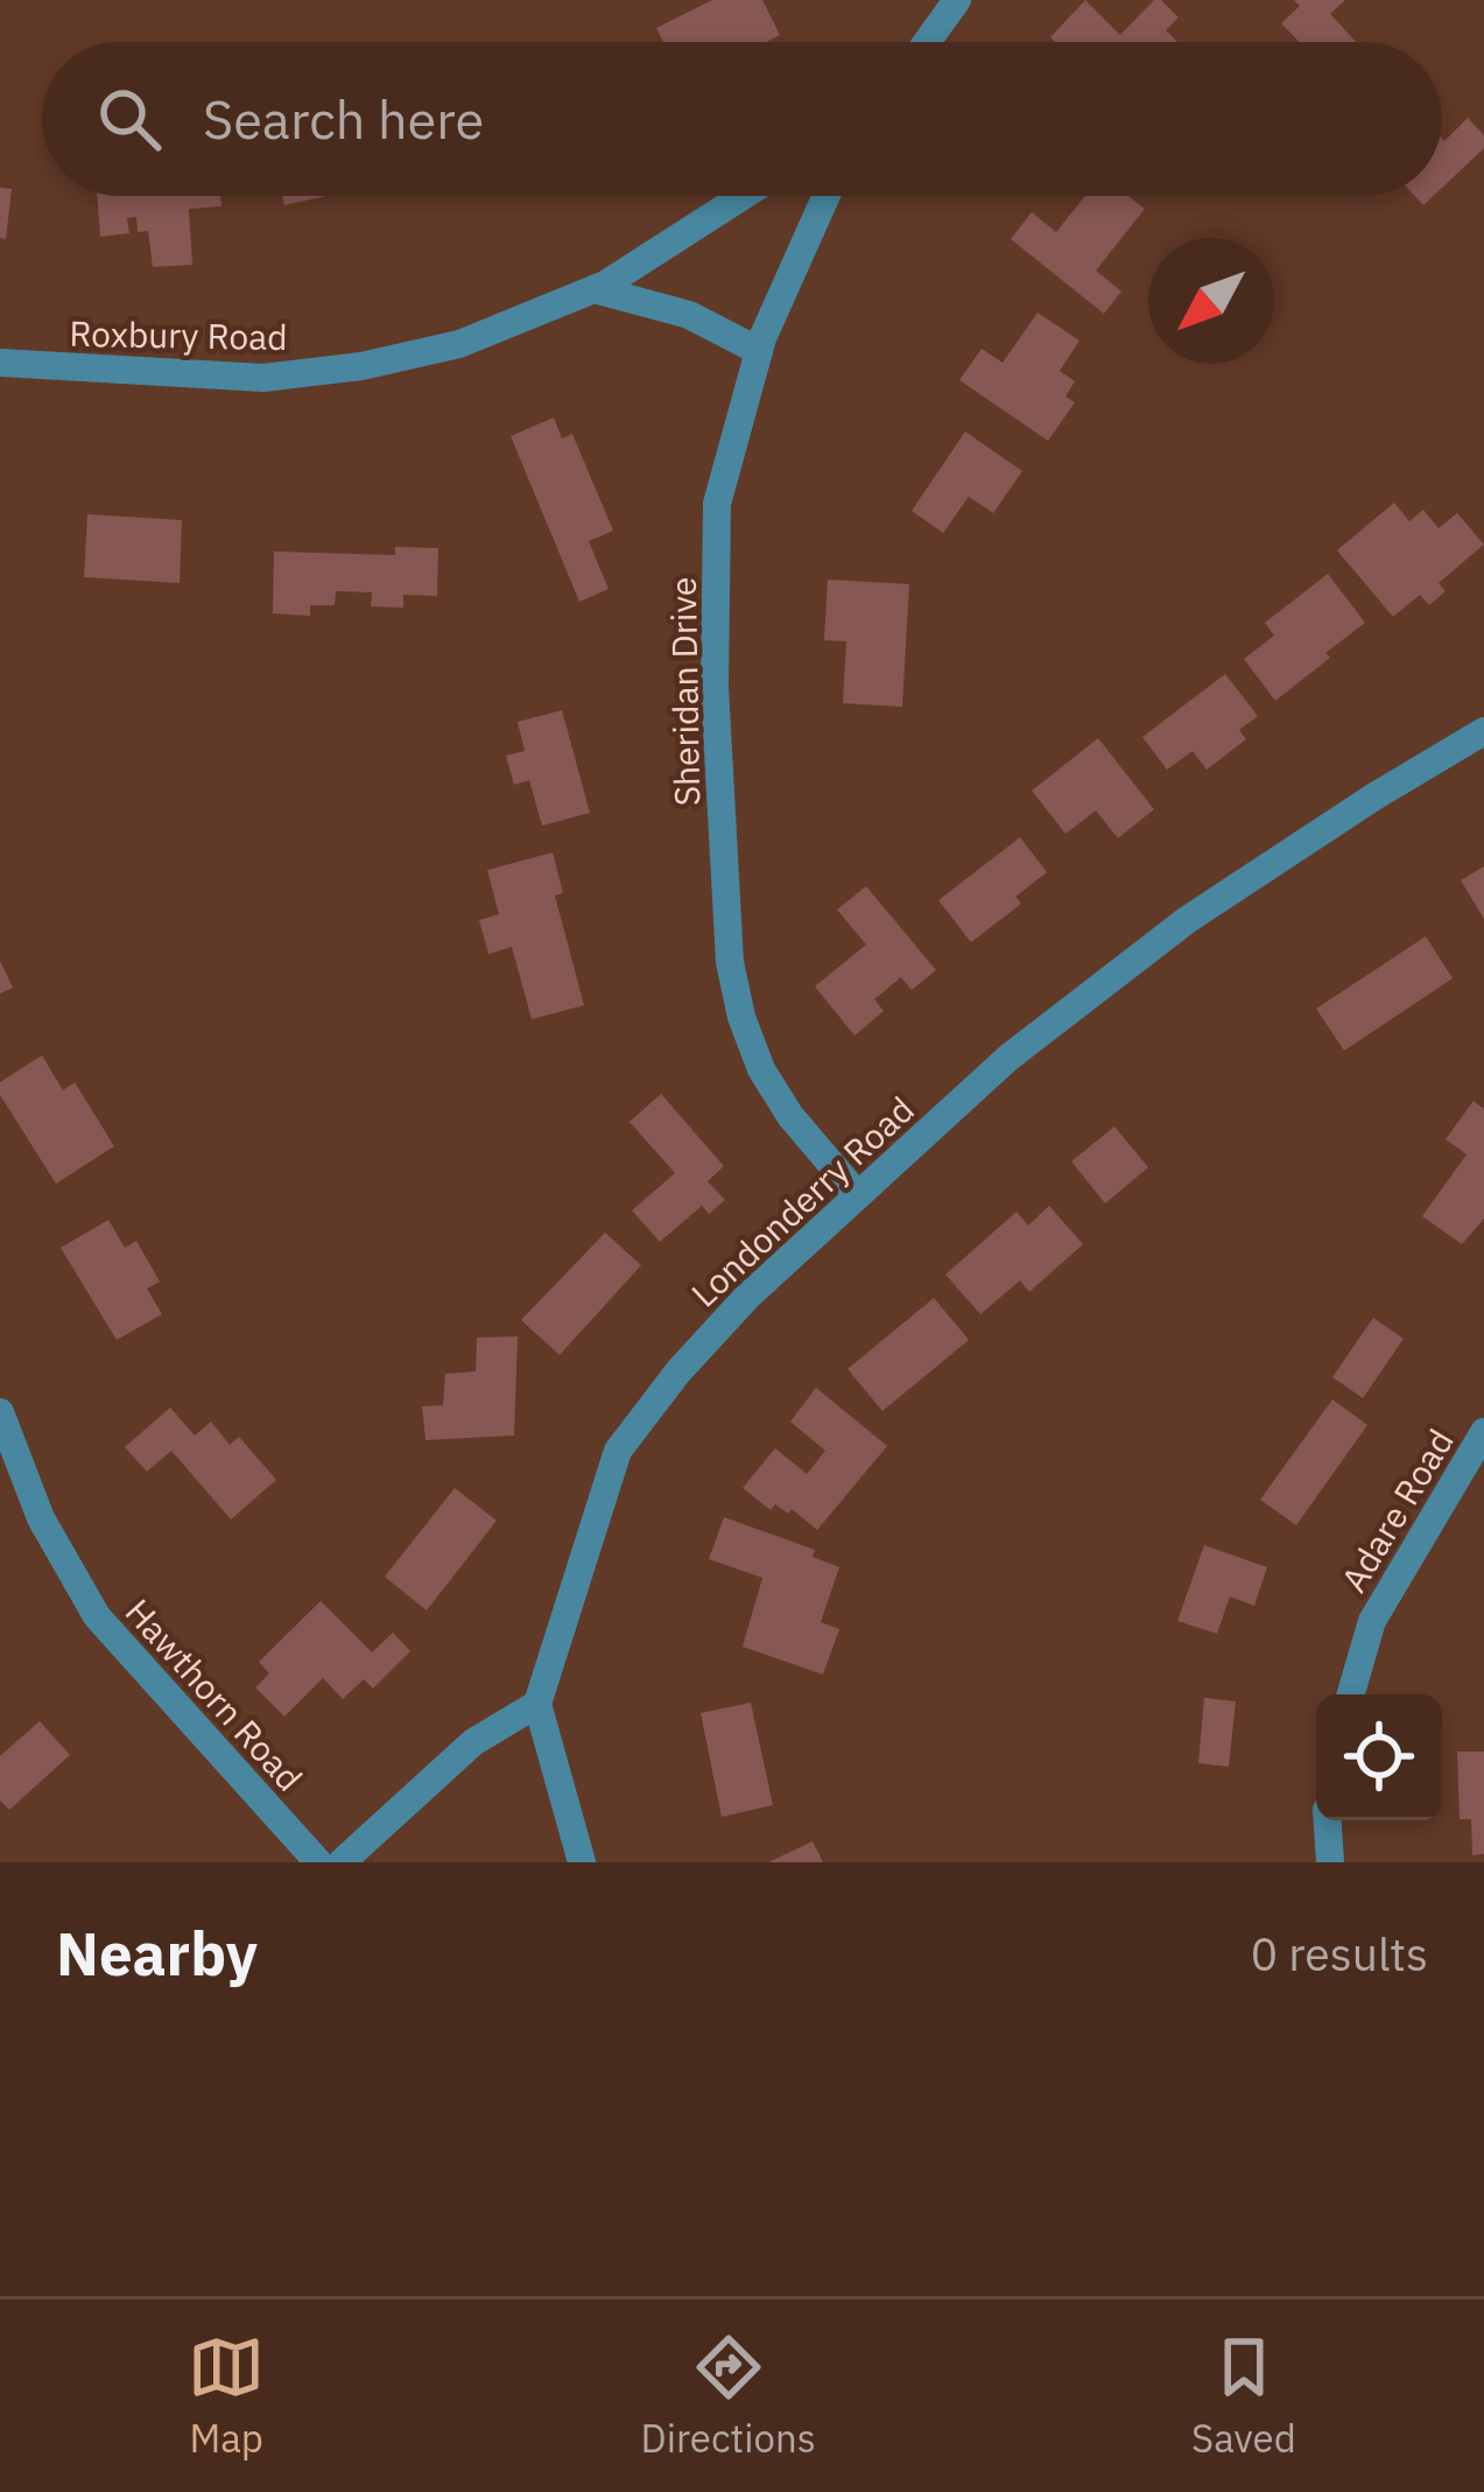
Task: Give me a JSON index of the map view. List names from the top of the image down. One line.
{"streets":{"street":["Roxbury Road","Sheridan Drive","Londonderry Road","Adare Road","Hawthorn Road"]},"crossings":[["Sheridan Drive","Londonderry Road"]],"north":"bottom left","page":{"search":"Search here","heading":["Nearby","0 results"],"nav":["Map","Directions","Saved"]}}
